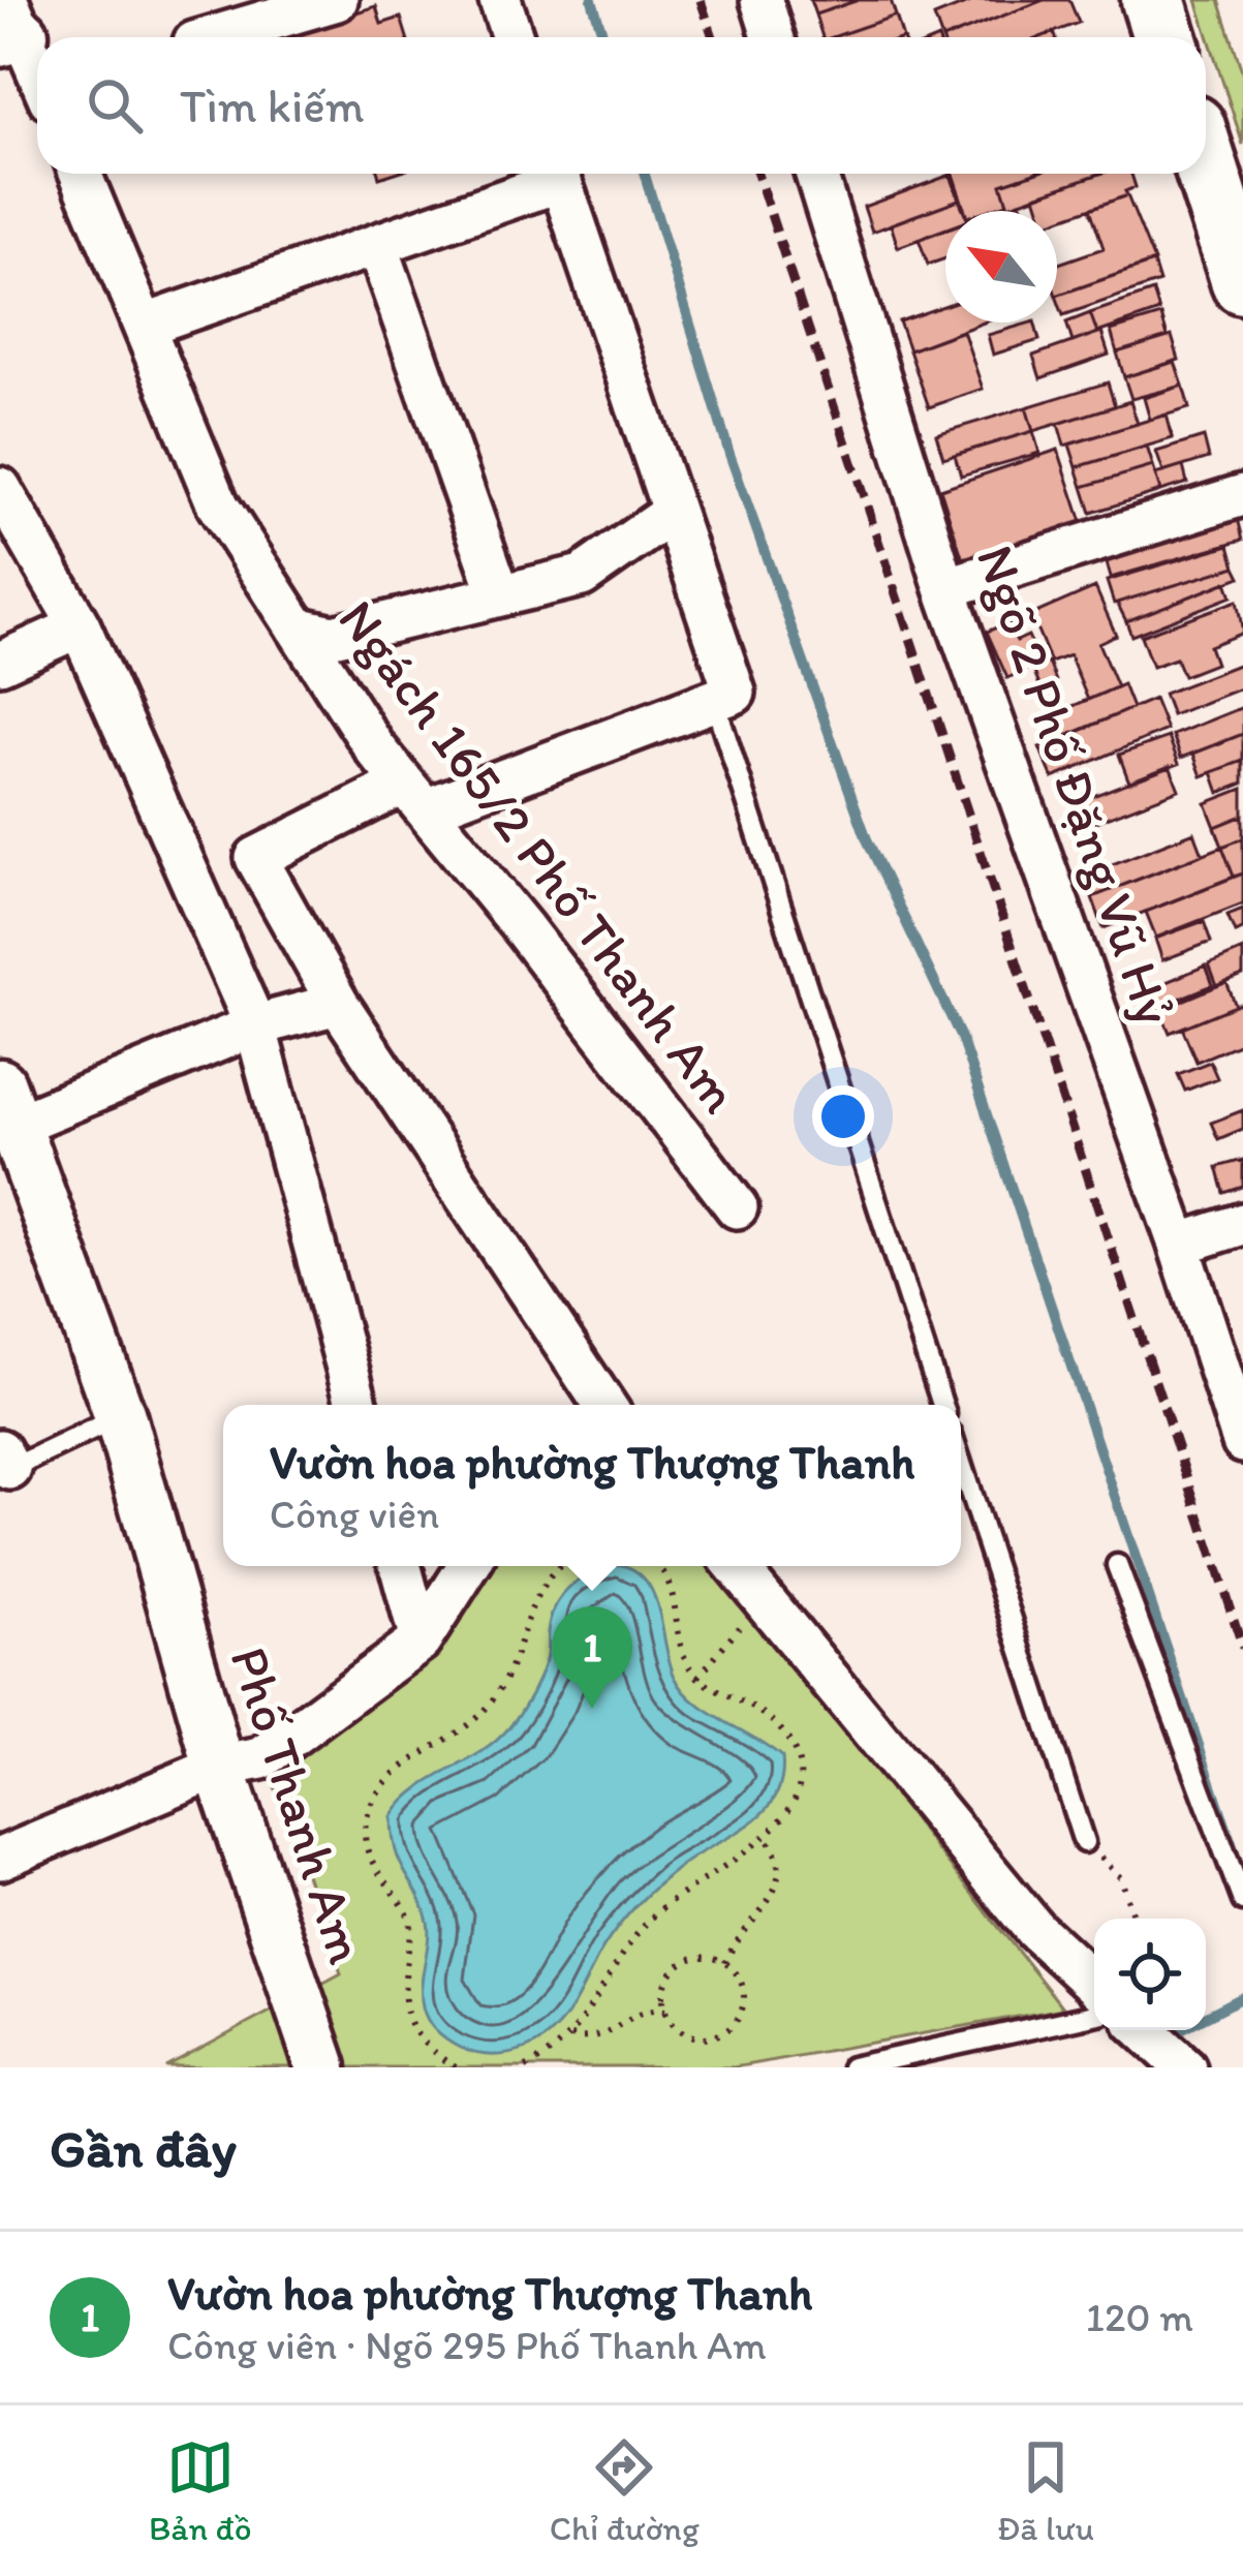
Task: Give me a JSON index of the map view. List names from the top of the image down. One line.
{"streets":{"street":["Ngõ 2 Phố Đặng Vũ Hỷ","Ngách 165/2 Phố Thanh Am","Phố Thanh Am"]},"north":"top left","page":{"search":"Tìm kiếm","popup":["Vườn hoa phường Thượng Thanh","Công viên"],"pins":"1","heading":"Gần đây","list":[{"mark":"1","name":"Vườn hoa phường Thượng Thanh","note":"Công viên · Ngõ 295 Phố Thanh Am","value":"120 m"}],"nav":["Bản đồ","Chỉ đường","Đã lưu"]}}
